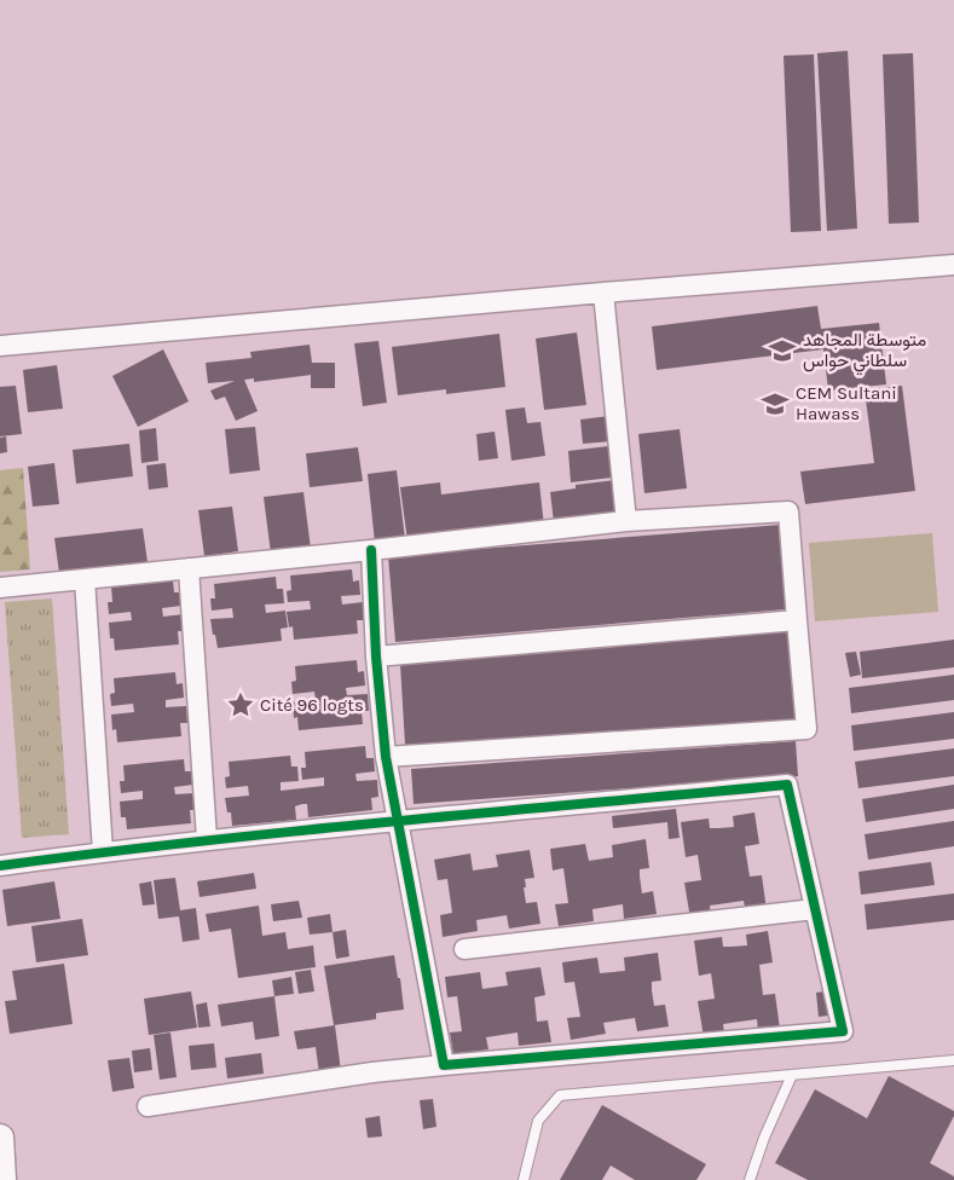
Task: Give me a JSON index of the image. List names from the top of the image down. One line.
{"places":{"school or university":["متوسطة المجاهد سلطاني حواس","CEM Sultani Hawass"],"place":["Cité 96 logts"]}}
